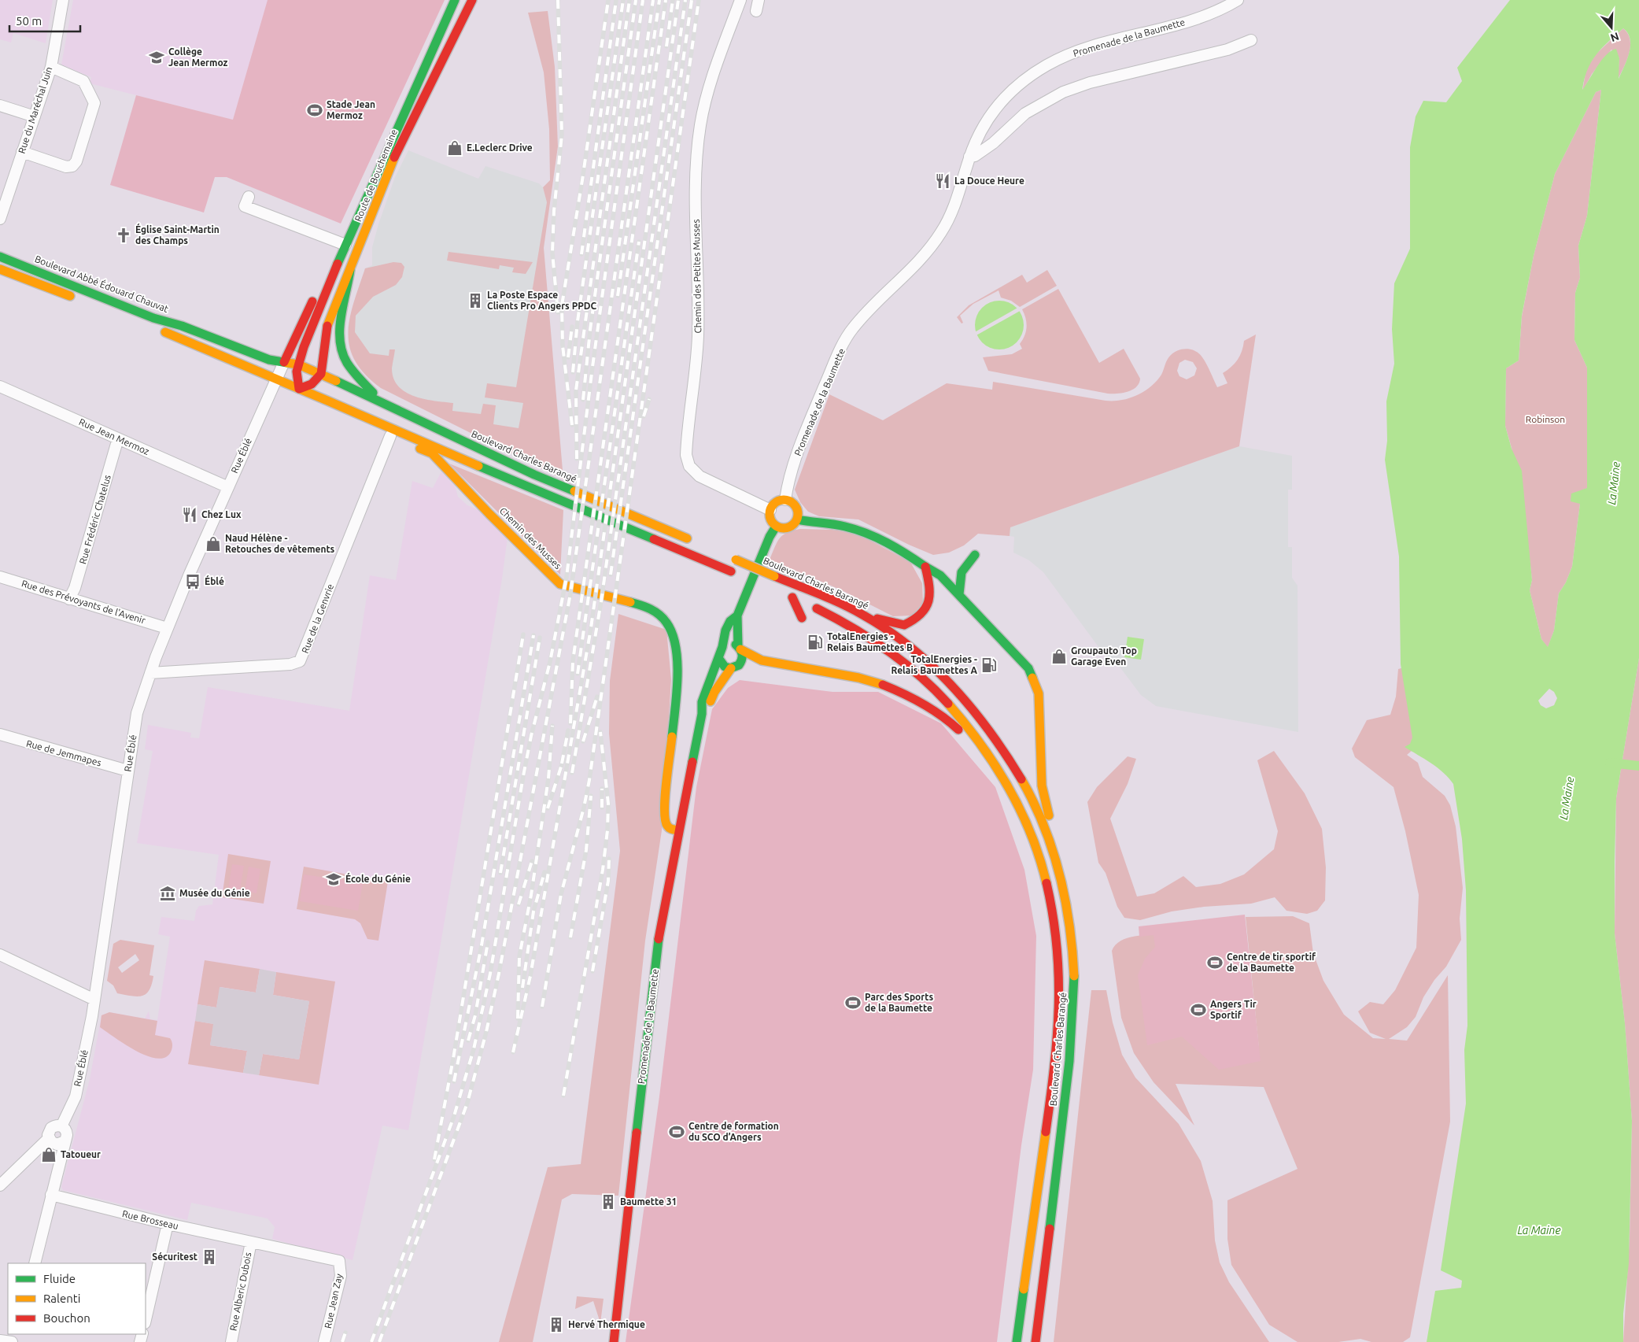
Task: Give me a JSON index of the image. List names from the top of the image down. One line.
{"streets":{"main road":["Promenade de la Baumette","Route de Bouchemaine","Boulevard Abbé Édouard Chauvat","Boulevard Charles Barangé","Chemin des Musses"],"street":["Rue du Maréchal Juin","Chemin des Petites Musses","Rue Jean Mermoz","Rue Éblé","Rue Frédéric Chatelus","Rue des Prévoyants de l'Avenir","Rue de la Genvrie","Rue de Jemmapes","Rue Brosseau","Rue Alberic Dubois","Rue Jean Zay"]},"crossings":[["Promenade de la Baumette","Chemin des Petites Musses"],["Promenade de la Baumette","Chemin des Musses"],["Route de Bouchemaine","Rue Éblé"],["Route de Bouchemaine","Boulevard Charles Barangé"],["Boulevard Abbé Édouard Chauvat","Boulevard Charles Barangé"],["Rue Jean Mermoz","Rue Éblé"],["Rue Jean Mermoz","Rue Frédéric Chatelus"],["Rue Éblé","Boulevard Charles Barangé"],["Rue Éblé","Rue des Prévoyants de l'Avenir"],["Rue Éblé","Rue de la Genvrie"],["Rue Éblé","Rue de Jemmapes"],["Rue Frédéric Chatelus","Rue des Prévoyants de l'Avenir"],["Chemin des Musses","Rue de la Genvrie"],["Rue Brosseau","Rue Alberic Dubois"],["Rue Brosseau","Rue Jean Zay"]],"water":["La Maine"],"parks":["Robinson"],"places":{"school or university":["Collège Jean Mermoz","École du Génie"],"sports":["Stade Jean Mermoz","Centre de tir sportif de la Baumette","Parc des Sports de la Baumette","Angers Tir Sportif","Centre de formation du SCO d’Angers"],"shop":["E.Leclerc Drive","Naud Hélène - Retouches de vêtements","Groupauto Top Garage Even","Tatoueur"],"restaurant":["La Douce Heure","Chez Lux"],"church":["Église Saint-Martin des Champs"],"building":["La Poste Espace Clients Pro Angers PPDC","Baumette 31","Sécuritest","Hervé Thermique"],"bus stop":["Éblé"],"fuel station":["TotalEnergies - Relais Baumettes B","TotalEnergies - Relais Baumettes A"],"museum":["Musée du Génie"]},"legend":["Fluide","Ralenti","Bouchon"],"scale_bar":"50 m","north":"bottom"}
